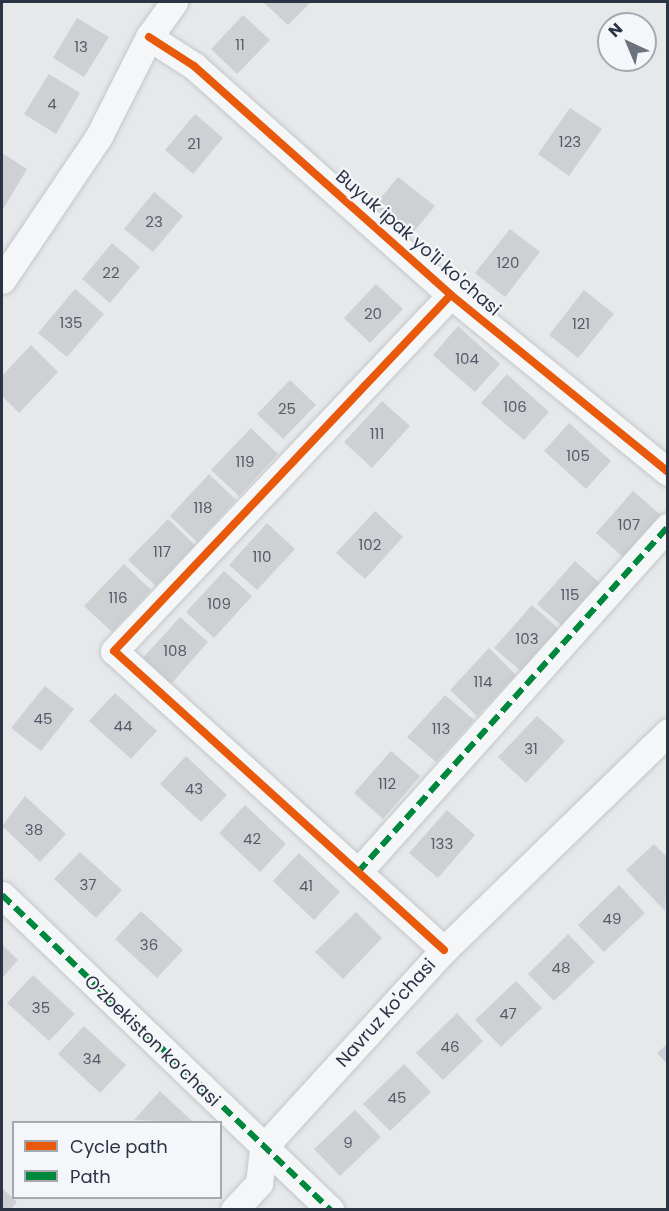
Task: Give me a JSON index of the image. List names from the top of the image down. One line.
{"streets":{"street":["Buyuk ipak yo'li ko'chasi","Navruz ko'chasi","O‘zbekiston ko‘chasi"]},"crossings":[["Navruz ko'chasi","O‘zbekiston ko‘chasi"]],"house_numbers":["11","13","4","123","21","23","120","22","20","135","121","104","106","25","111","105","119","118","107","102","117","110","115","116","109","103","108","114","45","44","113","31","112","43","38","42","133","37","41","49","36","48","35","47","46","34","45","9"],"legend":["Cycle path","Path"],"north":"top left"}
